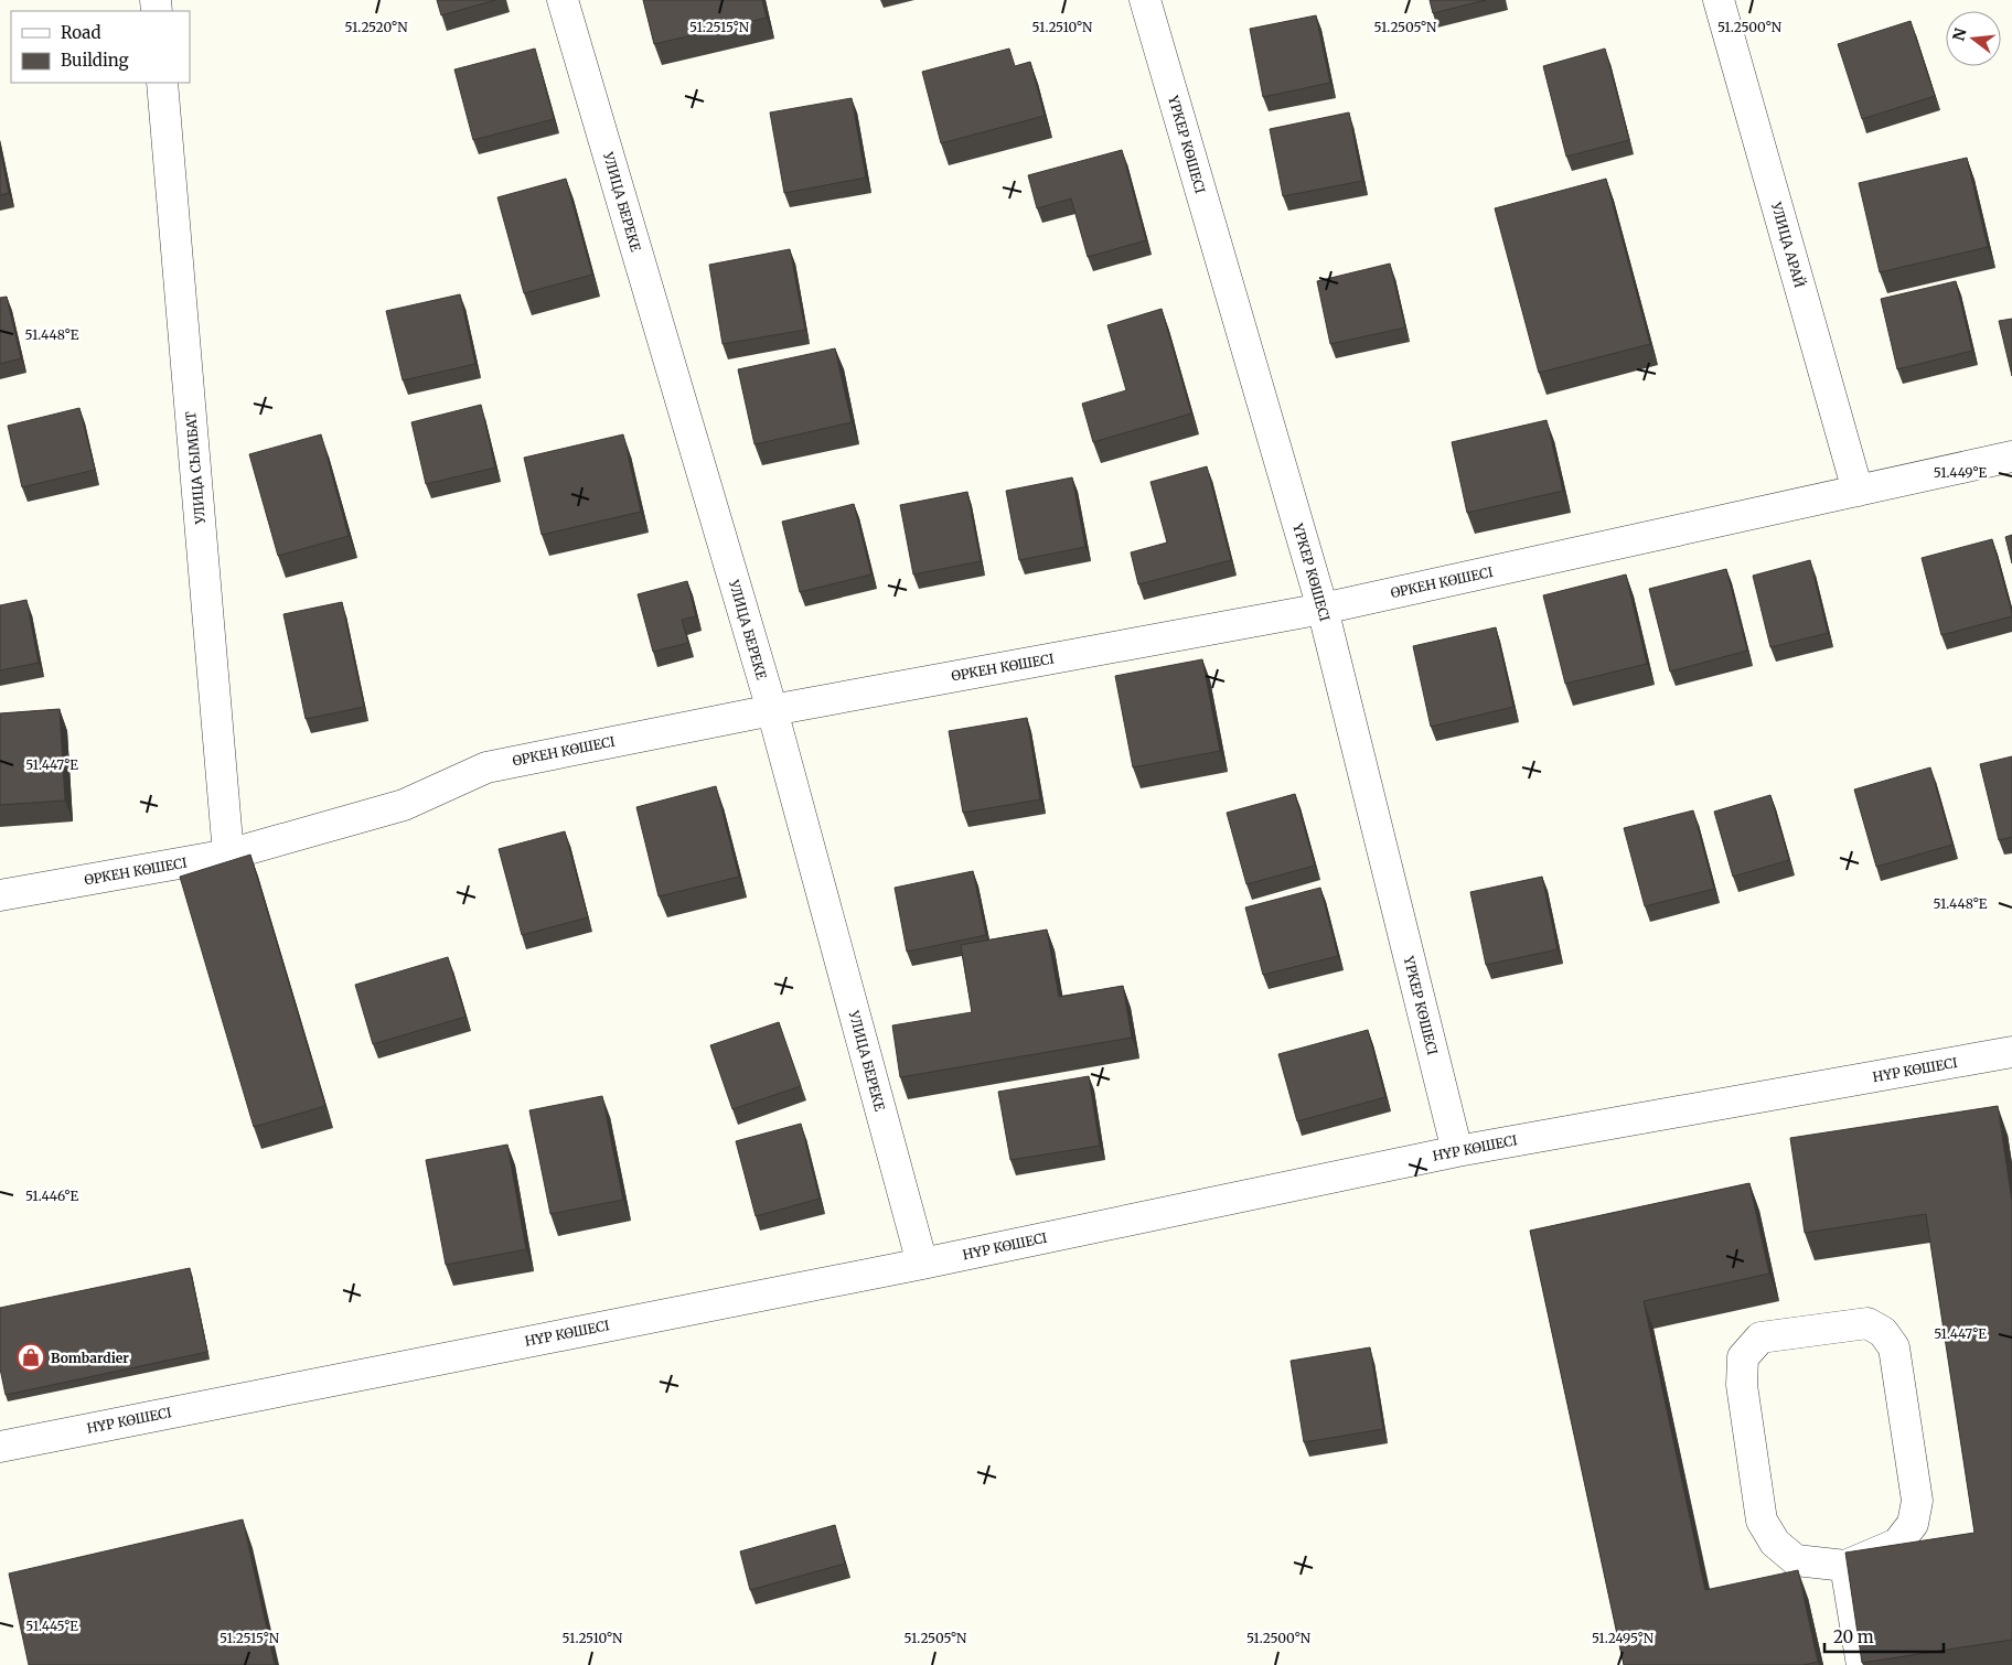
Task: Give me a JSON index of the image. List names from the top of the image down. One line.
{"streets":{"street":["ҮРКЕР КӨШЕСІ","УЛИЦА БЕРЕКЕ","УЛИЦА АРАЙ","УЛИЦА СЫМБАТ","ӨРКЕН КӨШЕСІ","НҰР КӨШЕСІ"]},"crossings":[["ҮРКЕР КӨШЕСІ","ӨРКЕН КӨШЕСІ"],["ҮРКЕР КӨШЕСІ","НҰР КӨШЕСІ"],["УЛИЦА БЕРЕКЕ","ӨРКЕН КӨШЕСІ"],["УЛИЦА БЕРЕКЕ","НҰР КӨШЕСІ"],["УЛИЦА АРАЙ","ӨРКЕН КӨШЕСІ"],["УЛИЦА СЫМБАТ","ӨРКЕН КӨШЕСІ"]],"places":{"shop":["Bombardier"]},"legend":["Road","Building"],"scale_bar":"20 m","north":"left","coordinates":["51.2520°N","51.2515°N","51.2510°N","51.2505°N","51.2500°N","51.448°E","51.449°E","51.447°E","51.446°E","51.445°E","51.2495°N"]}
